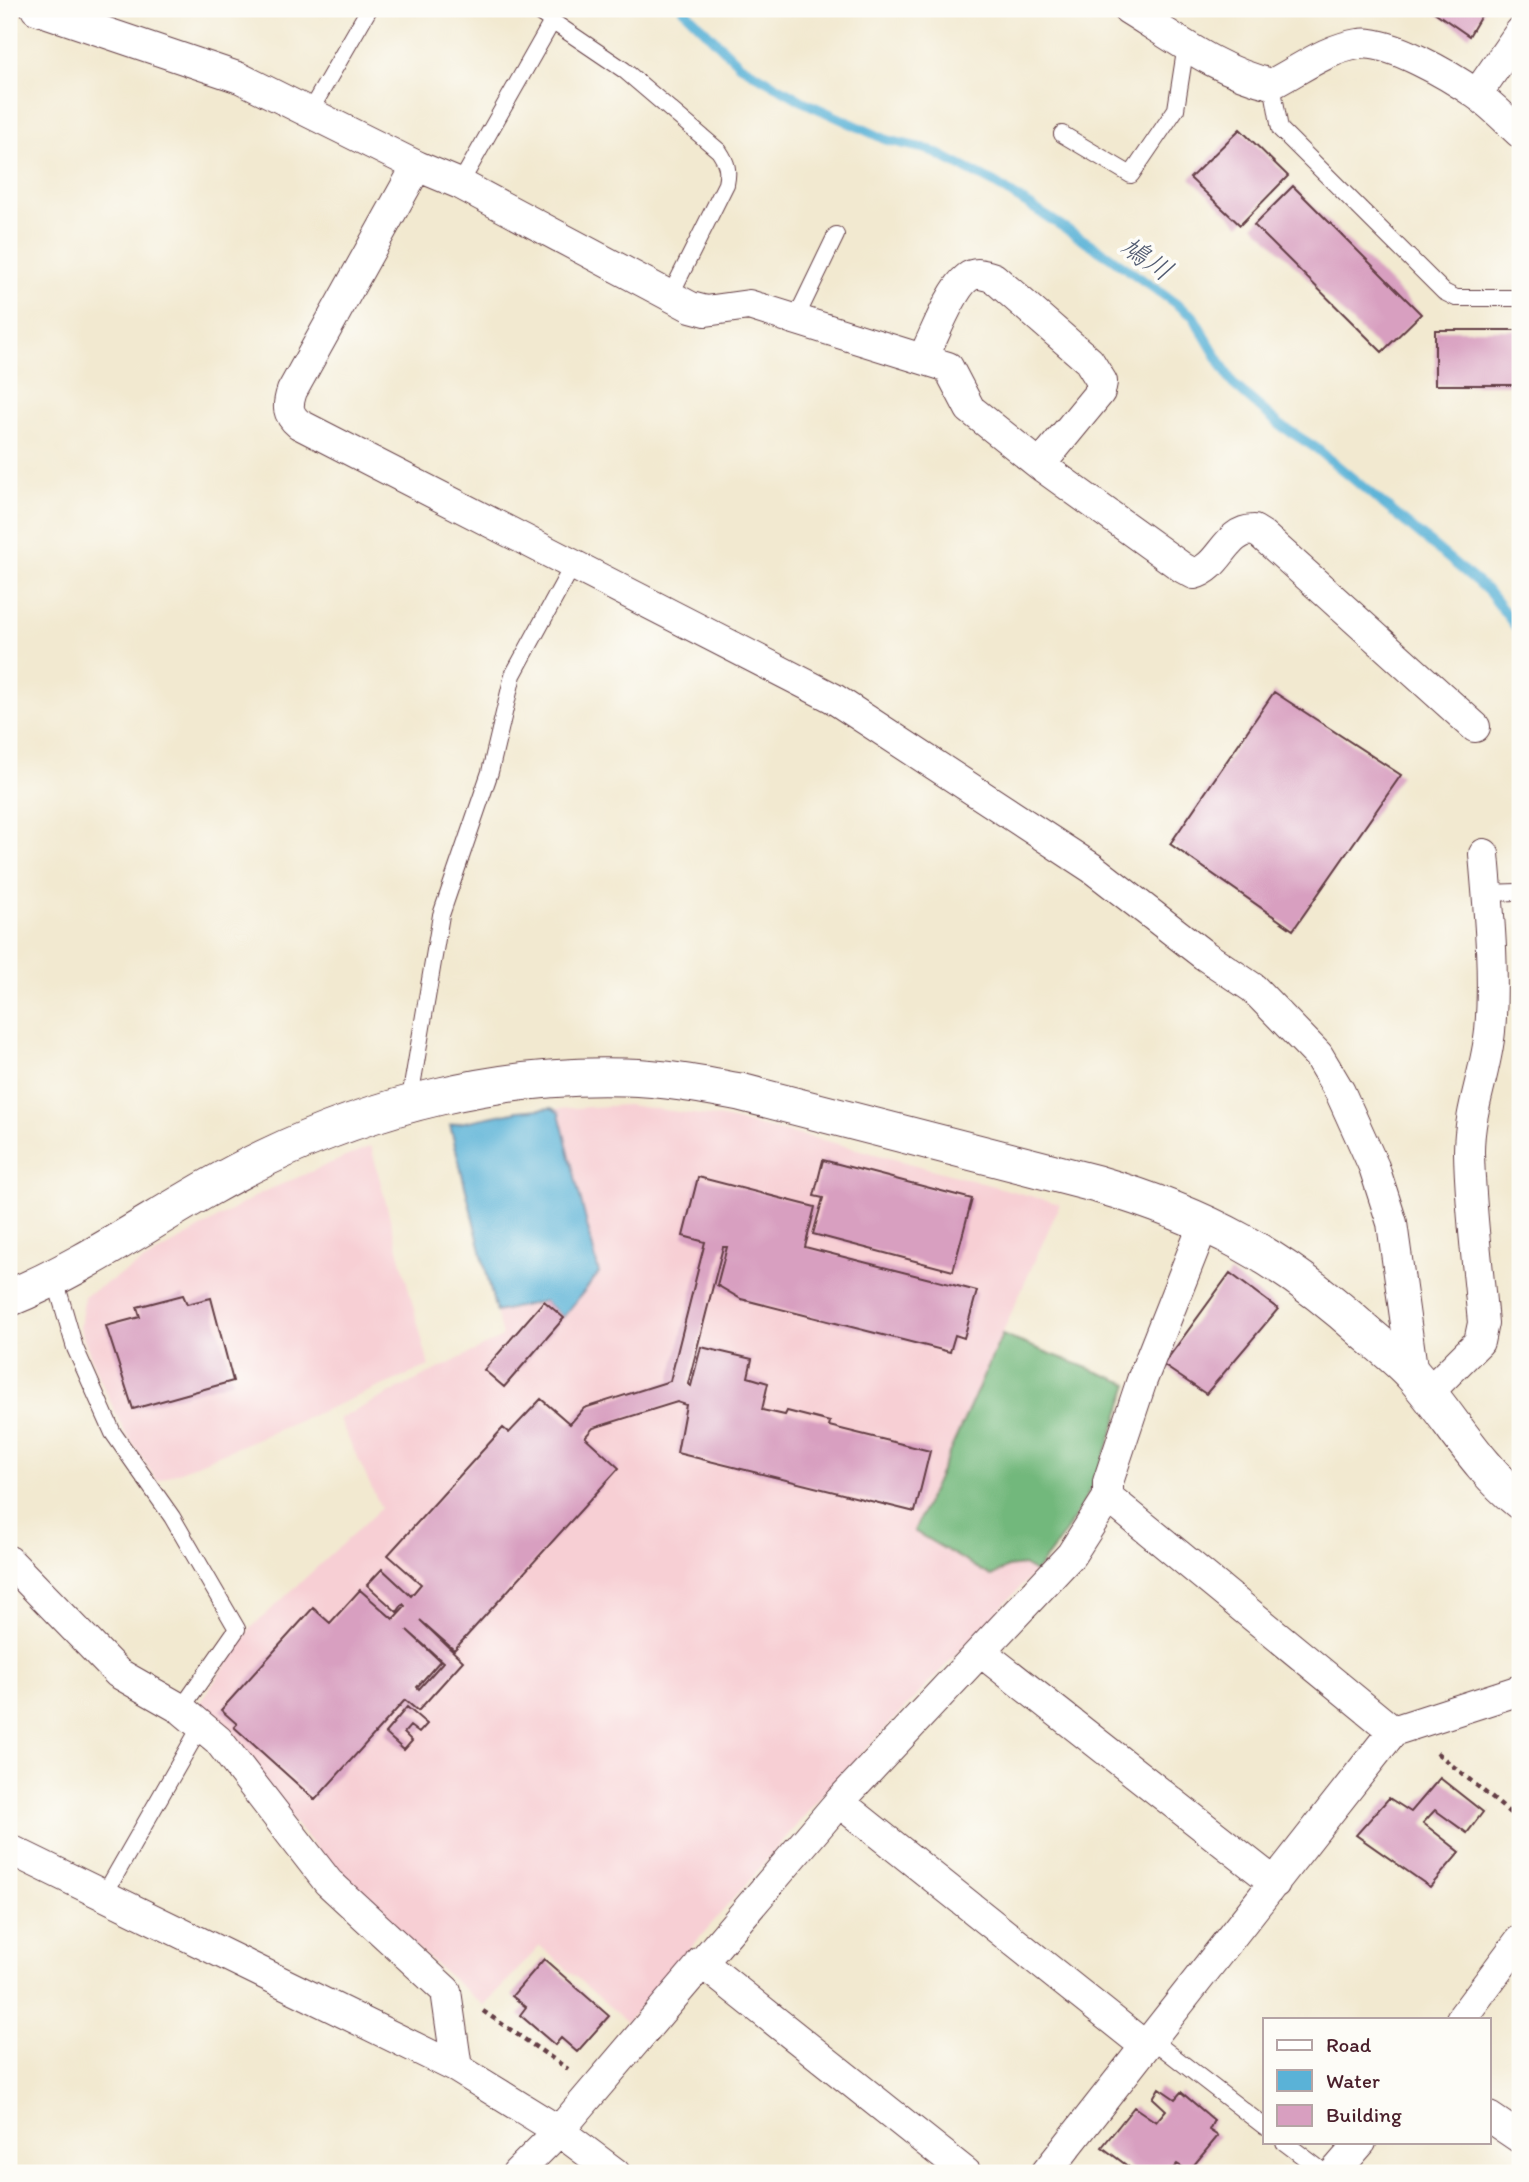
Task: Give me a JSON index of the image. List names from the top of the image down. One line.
{"water":["鳩川"],"legend":["Road","Water","Building"]}
